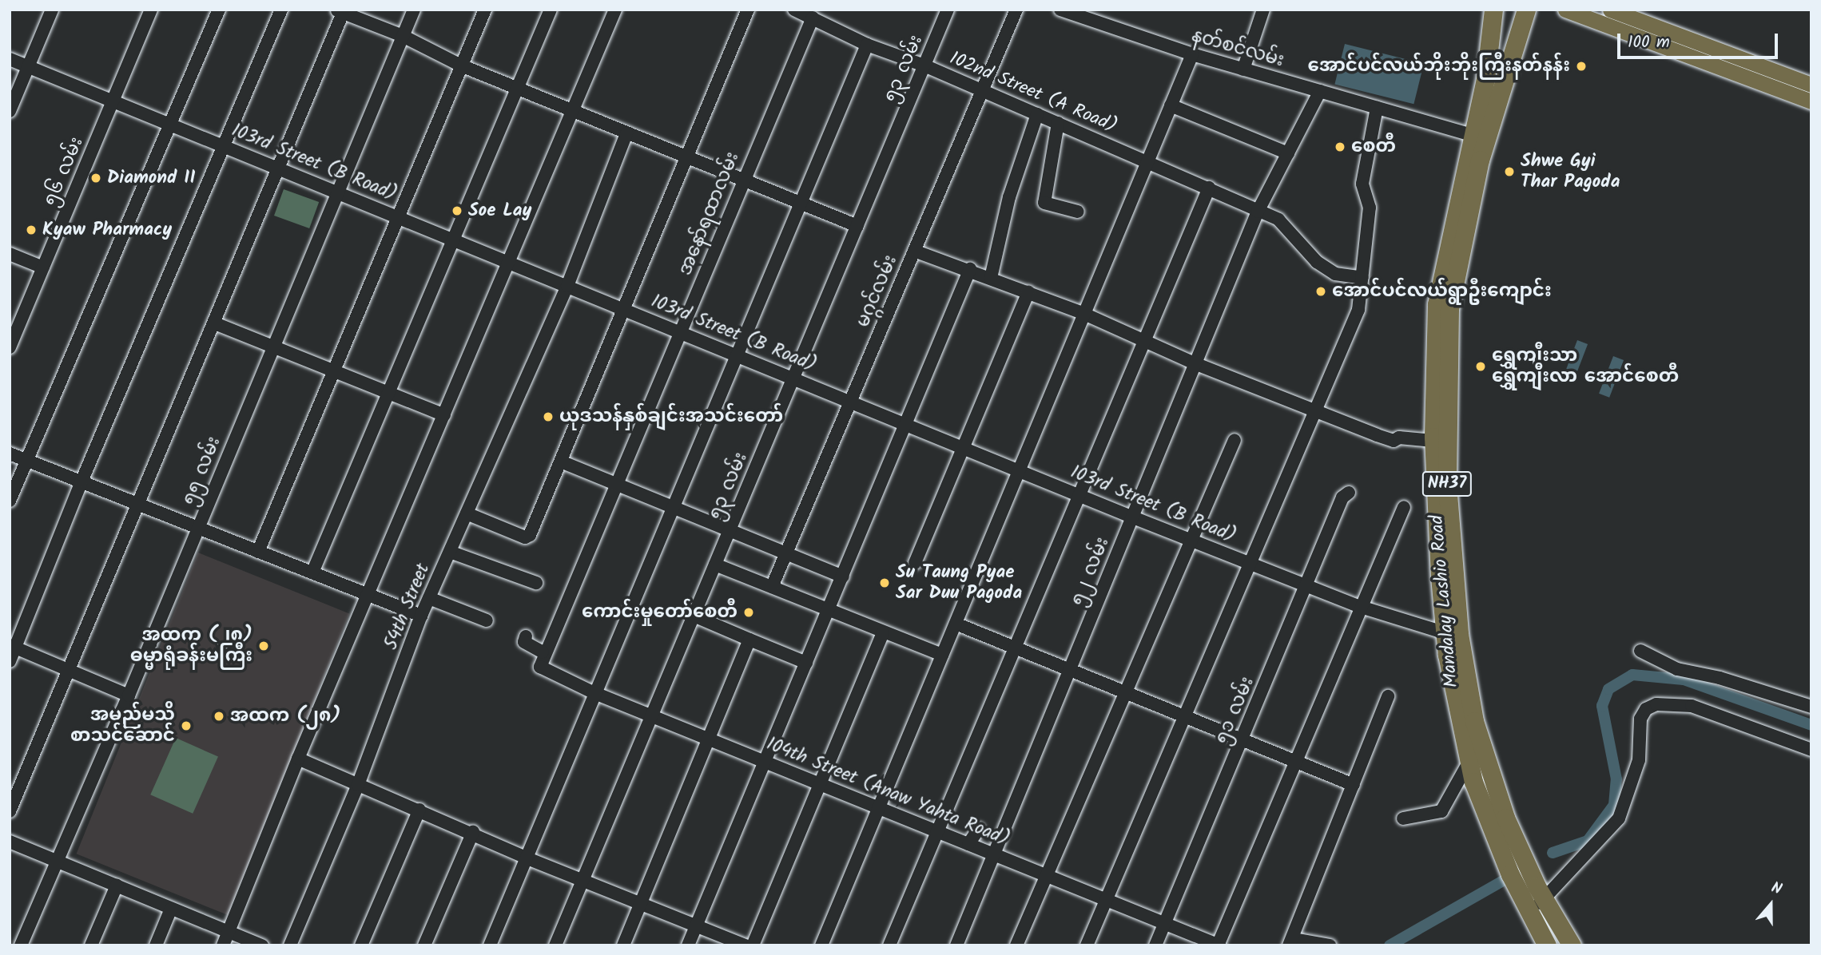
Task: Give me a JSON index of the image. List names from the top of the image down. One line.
{"streets":{"highway":["NH37","Mandalay Lashio Road"],"street":["နတ်စင်လမ်း","၅၃ လမ်း","102nd Street (A Road)","103rd Street (B Road)","၅၆ လမ်း","အနော်ရထာလမ်း","မဂ္ဂင်လမ်း","၅၅ လမ်း","၅၂ လမ်း","54th Street","၅၁ လမ်း","104th Street (Anaw Yahta Road)"]},"crossings":[["နတ်စင်လမ်း","၅၂ လမ်း"],["နတ်စင်လမ်း","Mandalay Lashio Road"],["၅၃ လမ်း","102nd Street (A Road)"],["၅၃ လမ်း","103rd Street (B Road)"],["၅၃ လမ်း","104th Street (Anaw Yahta Road)"],["102nd Street (A Road)","အနော်ရထာလမ်း"],["102nd Street (A Road)","မဂ္ဂင်လမ်း"],["102nd Street (A Road)","၅၂ လမ်း"],["103rd Street (B Road)","၅၆ လမ်း"],["103rd Street (B Road)","အနော်ရထာလမ်း"],["103rd Street (B Road)","မဂ္ဂင်လမ်း"],["103rd Street (B Road)","၅၅ လမ်း"],["103rd Street (B Road)","NH37"],["103rd Street (B Road)","၅၂ လမ်း"],["103rd Street (B Road)","Mandalay Lashio Road"],["103rd Street (B Road)","54th Street"],["103rd Street (B Road)","၅၁ လမ်း"],["အနော်ရထာလမ်း","104th Street (Anaw Yahta Road)"],["NH37","Mandalay Lashio Road"],["၅၂ လမ်း","104th Street (Anaw Yahta Road)"],["၅၁ လမ်း","104th Street (Anaw Yahta Road)"]],"places":["အောင်ပင်လယ်ဘိုးဘိုးကြီးနတ်နန်း","စေတီ","Shwe Gyi Thar Pagoda","Diamond II","Soe Lay","Kyaw Pharmacy","အောင်ပင်လယ်ရွာဦးကျောင်း","ရွှေကျီးသာ ရွှေကျီးလာ အောင်စေတီ","ယုဒသန်နှစ်ချင်းအသင်းတော်","Su Taung Pyae Sar Duu Pagoda","ကောင်းမှုတော်စေတီ","အထက (၂၈) ဓမ္မာရုံခန်းမကြီး","အထက (၂၈)","အမည်မသိ စာသင်ဆောင်"],"scale_bar":"100 m","north":"top"}
